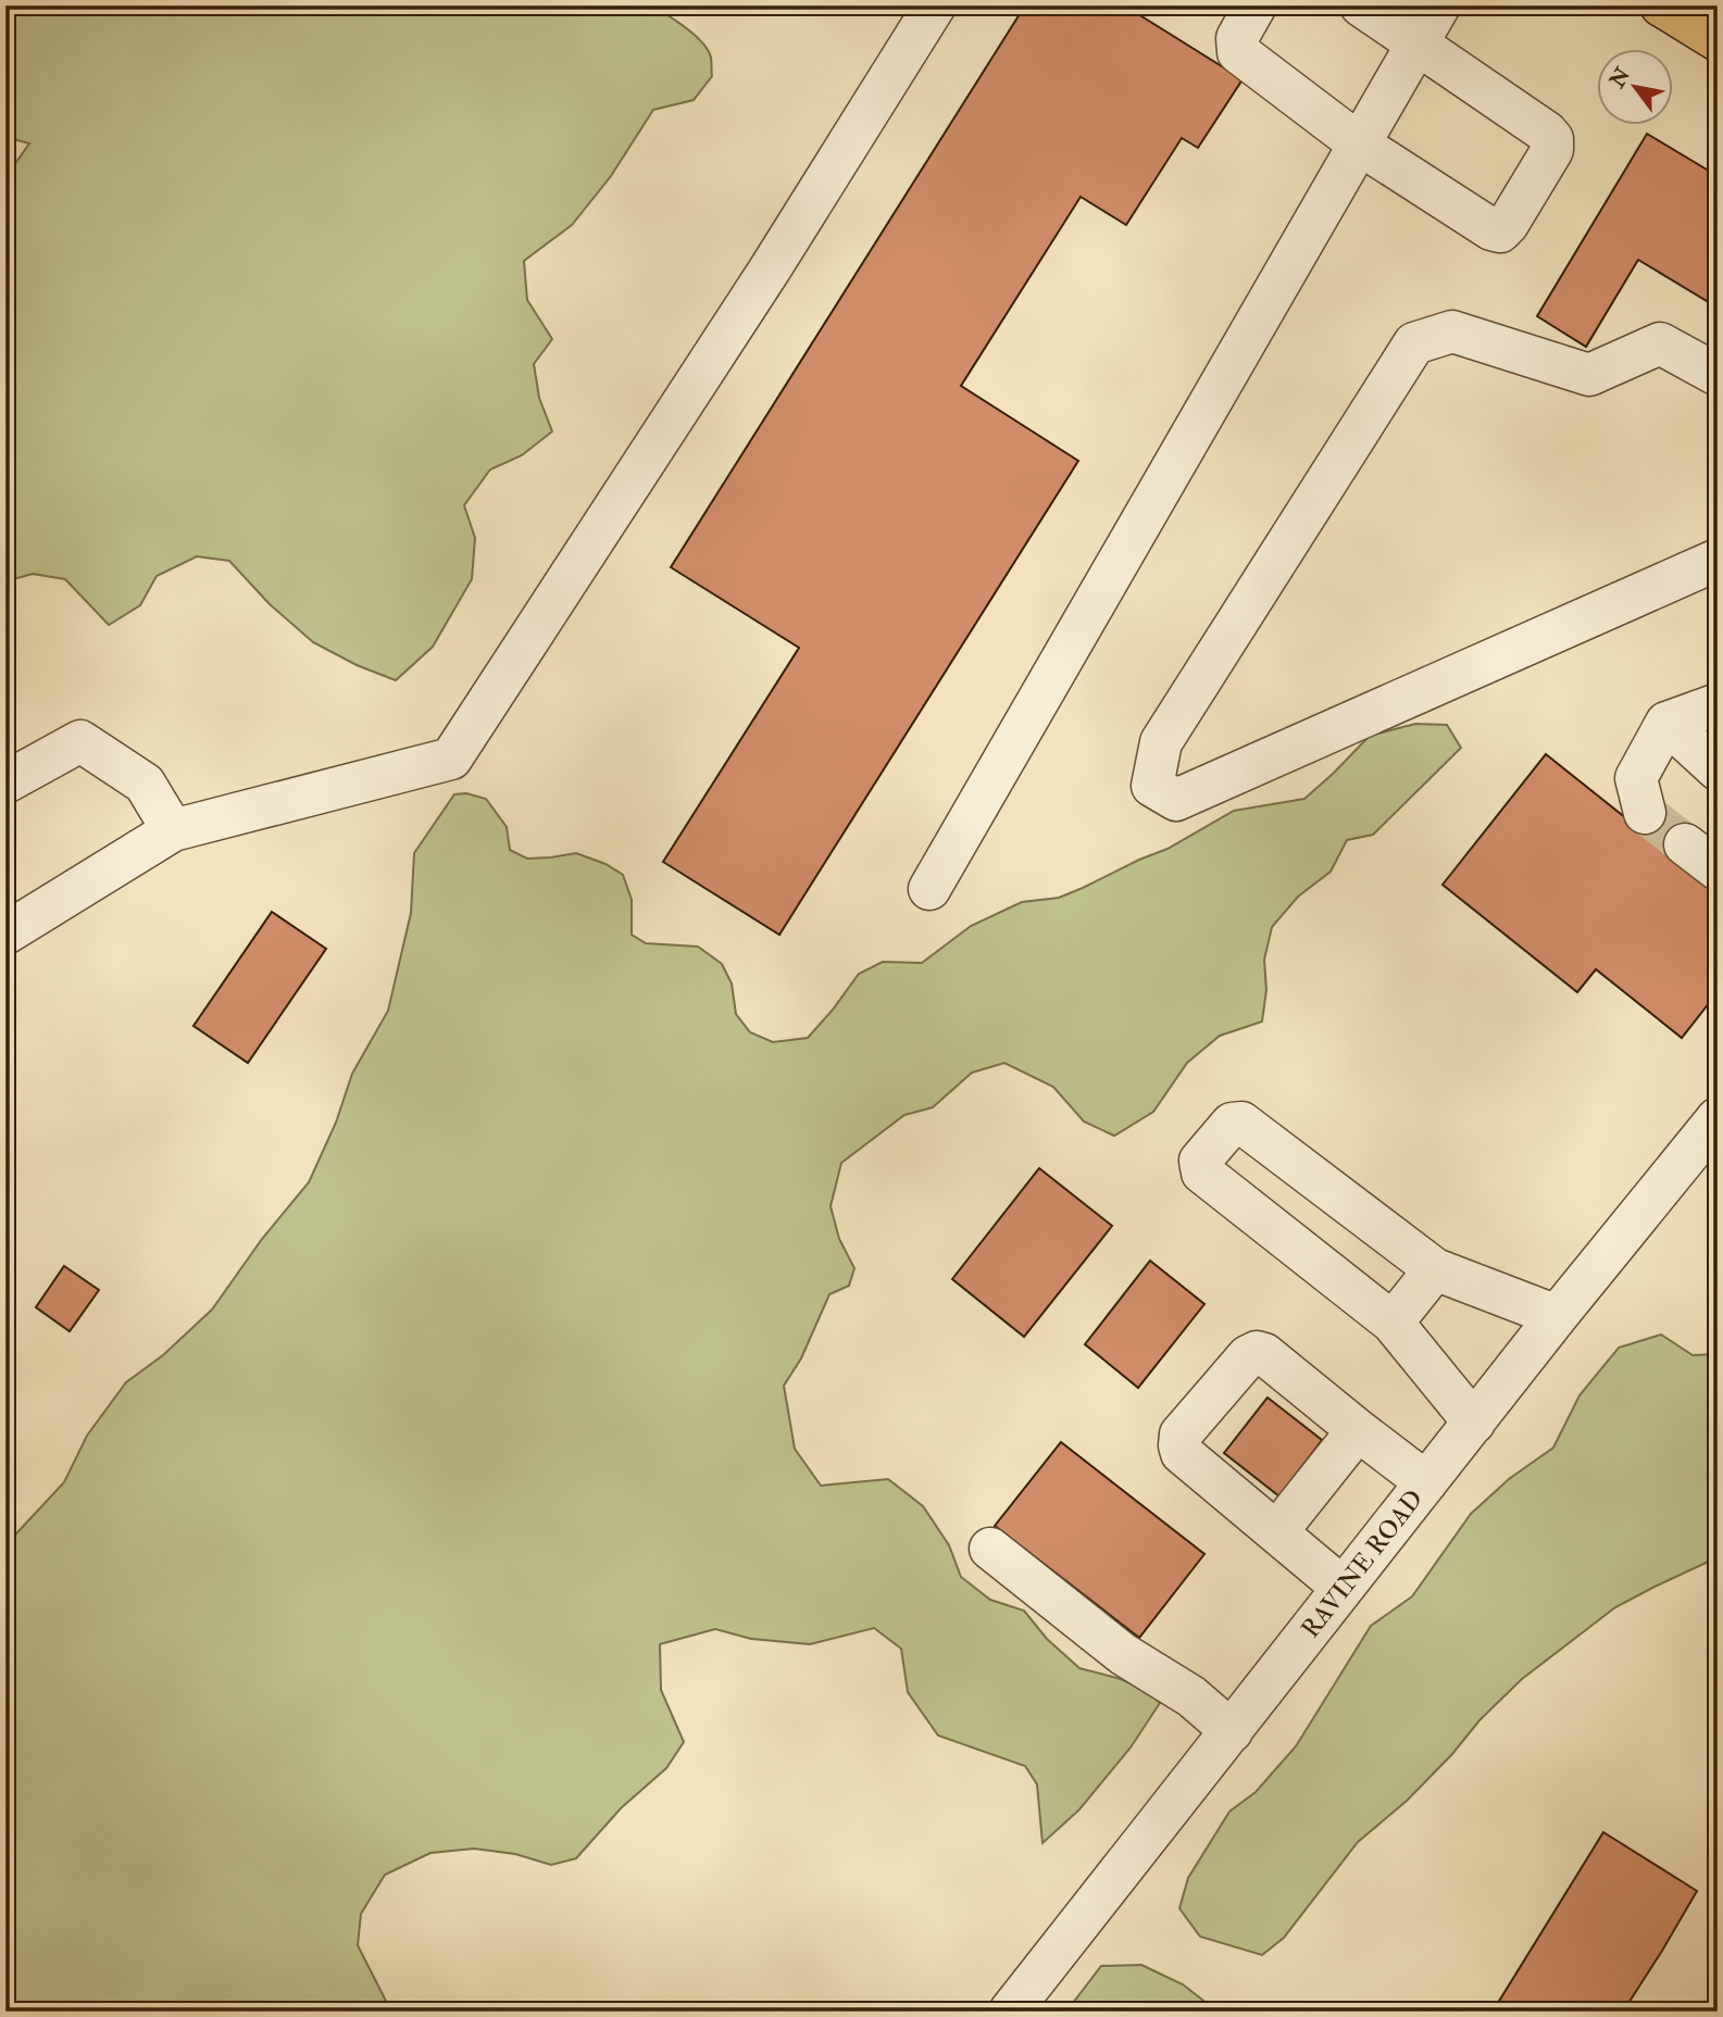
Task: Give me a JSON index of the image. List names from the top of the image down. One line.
{"streets":{"street":["RAVINE ROAD"]},"north":"top left"}
